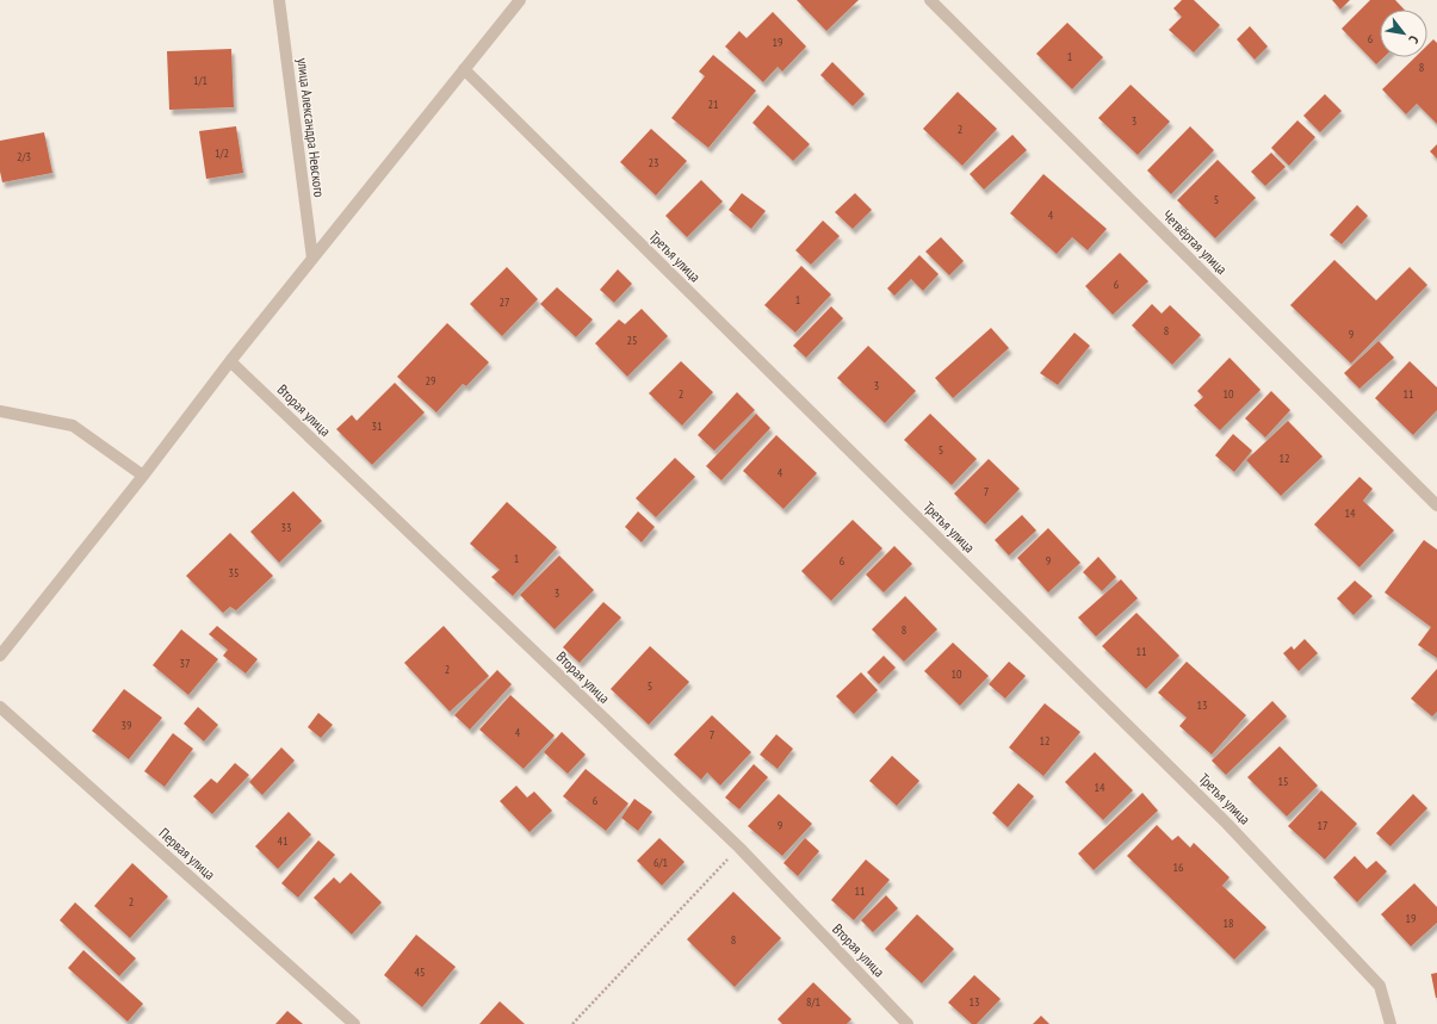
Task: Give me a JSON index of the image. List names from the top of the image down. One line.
{"streets":{"street":["улица Александра Невского","Четвёртая улица","Третья улица","Вторая улица","Первая улица"]},"house_numbers":["6","19","1","8","1/1","21","3","2","1/2","2/3","23","5","4","6","1","27","8","9","25","29","3","2","10","11","31","5","12","4","7","14","33","1","6","9","35","3","8","11","37","2","10","5","13","39","4","7","12","15","14","6","9","17","41","6/1","16","11","2","19","18","8","45","8/1","13"],"north":"bottom right"}
